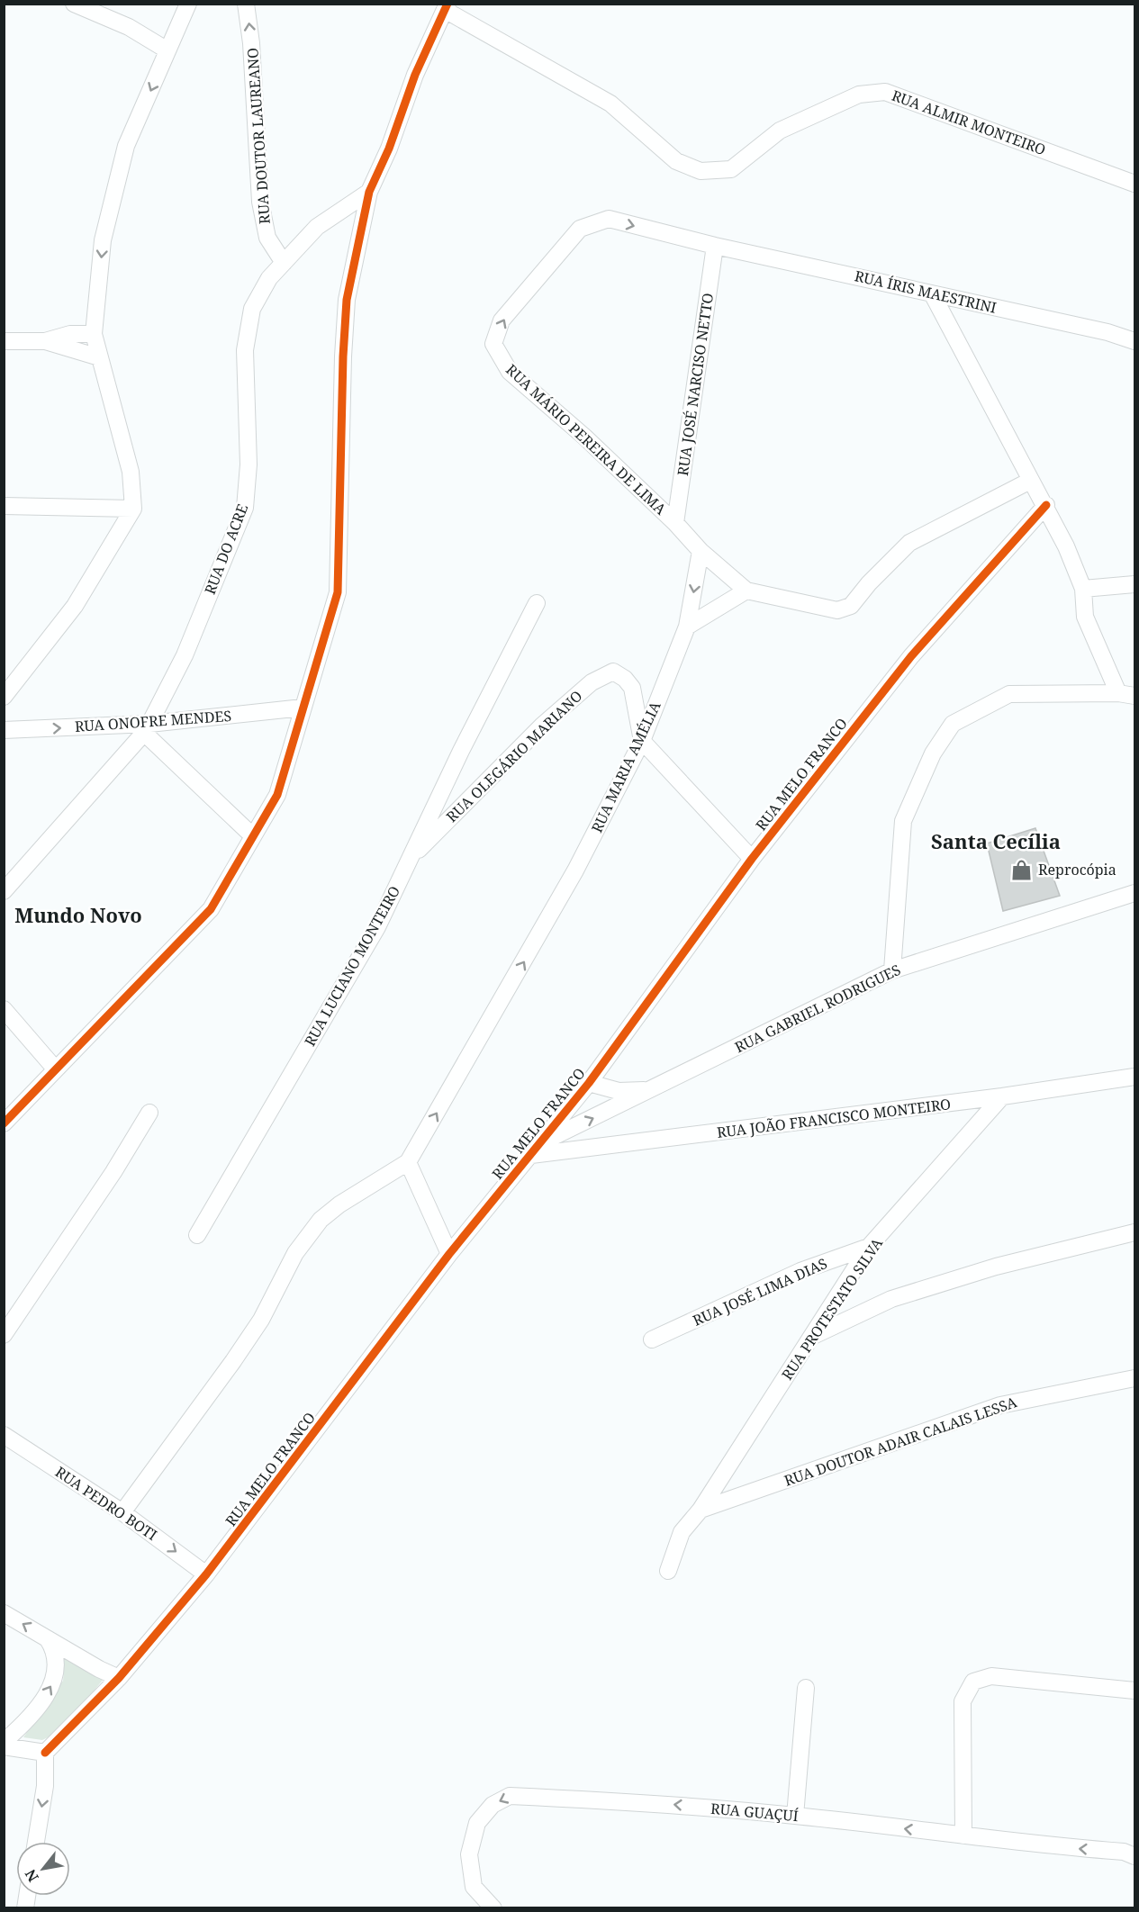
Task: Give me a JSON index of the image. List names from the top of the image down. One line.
{"streets":{"street":["RUA ALMIR MONTEIRO","RUA DOUTOR LAUREANO","RUA ÍRIS MAESTRINI","RUA JOSÉ NARCISO NETTO","RUA MÁRIO PEREIRA DE LIMA","RUA DO ACRE","RUA ONOFRE MENDES","RUA OLEGÁRIO MARIANO","RUA MARIA AMÉLIA","RUA MELO FRANCO","RUA LUCIANO MONTEIRO","RUA GABRIEL RODRIGUES","RUA JOÃO FRANCISCO MONTEIRO","RUA JOSÉ LIMA DIAS","RUA PROTESTATO SILVA","RUA DOUTOR ADAIR CALAIS LESSA","RUA PEDRO BOTI","RUA GUAÇUÍ"]},"crossings":[["RUA DOUTOR LAUREANO","RUA DO ACRE"],["RUA ÍRIS MAESTRINI","RUA JOSÉ NARCISO NETTO"],["RUA ÍRIS MAESTRINI","RUA MÁRIO PEREIRA DE LIMA"],["RUA JOSÉ NARCISO NETTO","RUA MÁRIO PEREIRA DE LIMA"],["RUA DO ACRE","RUA ONOFRE MENDES"],["RUA OLEGÁRIO MARIANO","RUA MARIA AMÉLIA"],["RUA OLEGÁRIO MARIANO","RUA LUCIANO MONTEIRO"],["RUA MELO FRANCO","RUA GABRIEL RODRIGUES"],["RUA MELO FRANCO","RUA JOÃO FRANCISCO MONTEIRO"],["RUA MELO FRANCO","RUA PEDRO BOTI"],["RUA JOÃO FRANCISCO MONTEIRO","RUA PROTESTATO SILVA"],["RUA JOSÉ LIMA DIAS","RUA PROTESTATO SILVA"],["RUA PROTESTATO SILVA","RUA DOUTOR ADAIR CALAIS LESSA"]],"one_way":["RUA ONOFRE MENDES","RUA MARIA AMÉLIA","RUA GUAÇUÍ"],"districts":["Santa Cecília","Mundo Novo"],"places":{"shop":["Reprocópia"]},"north":"bottom left"}
